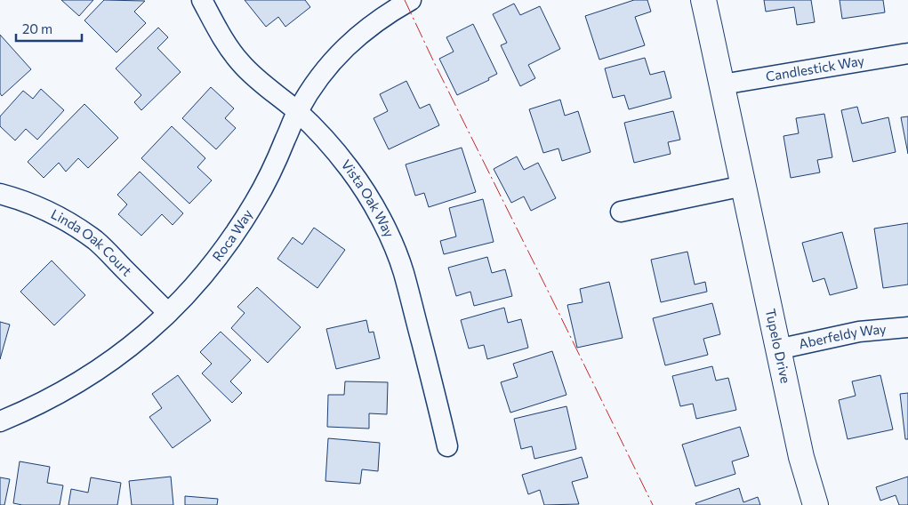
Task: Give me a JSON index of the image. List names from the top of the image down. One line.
{"streets":{"street":["Candlestick Way","Vista Oak Way","Roca Way","Linda Oak Court","Aberfeldy Way","Tupelo Drive"]},"crossings":[["Candlestick Way","Tupelo Drive"],["Vista Oak Way","Roca Way"],["Roca Way","Linda Oak Court"],["Aberfeldy Way","Tupelo Drive"]],"scale_bar":"20 m"}
